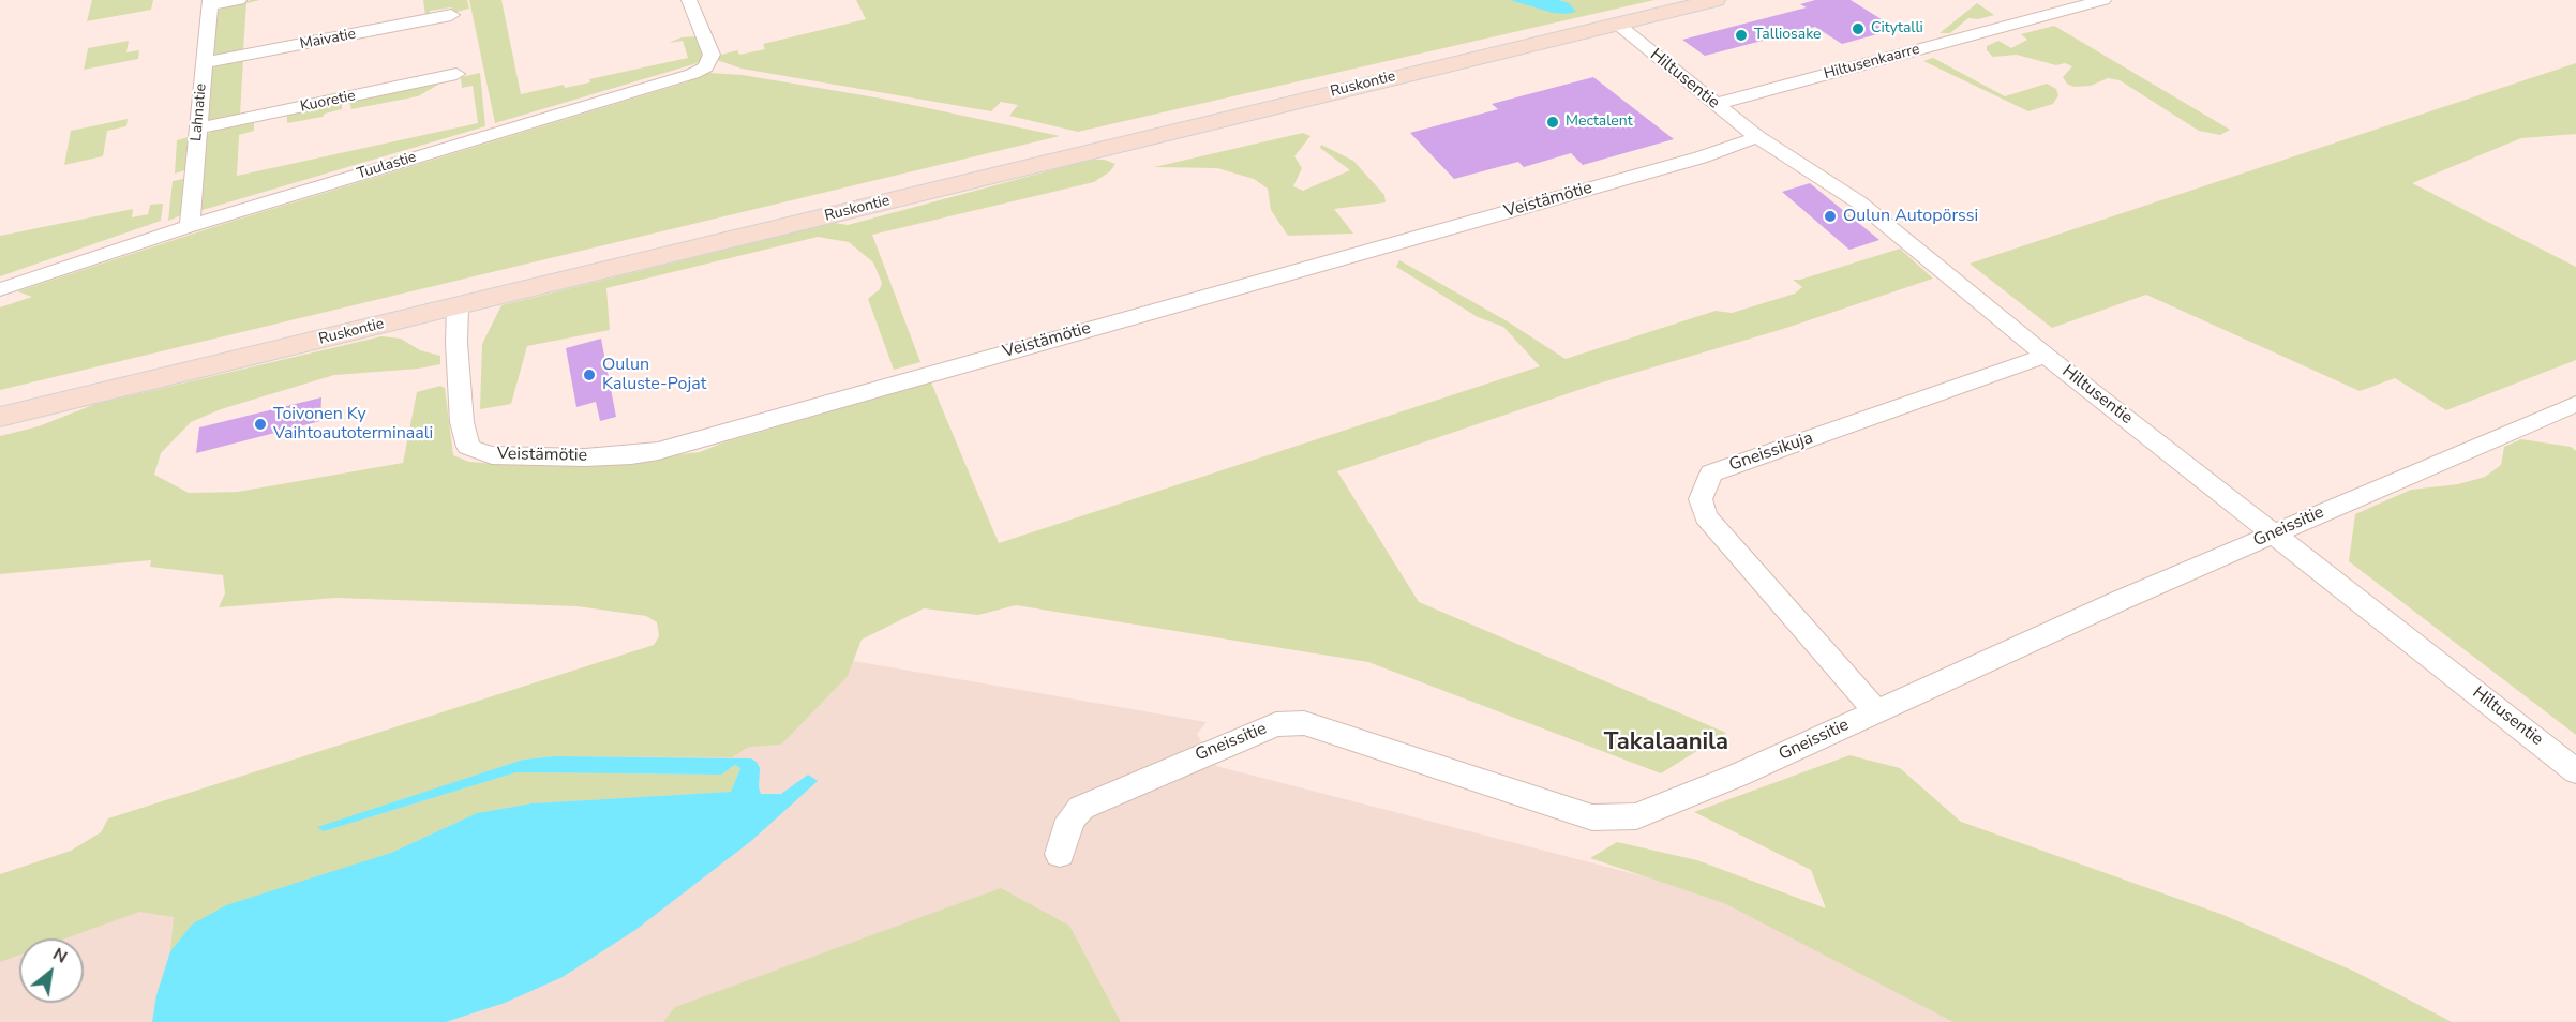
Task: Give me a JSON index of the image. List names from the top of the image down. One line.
{"streets":{"main road":["Ruskontie"],"street":["Maivatie","Hiltusenkaarre","Hiltusentie","Kuoretie","Lahnatie","Tuulastie","Veistämötie","Gneissikuja","Gneissitie"]},"crossings":[["Maivatie","Lahnatie"],["Hiltusenkaarre","Hiltusentie"],["Hiltusentie","Ruskontie"],["Hiltusentie","Veistämötie"],["Hiltusentie","Gneissikuja"],["Hiltusentie","Gneissitie"],["Ruskontie","Veistämötie"],["Kuoretie","Lahnatie"],["Lahnatie","Tuulastie"],["Gneissikuja","Gneissitie"]],"districts":["Takalaanila"],"places":["Citytalli","Talliosake","Mectalent","Oulun Autopörssi","Oulun Kaluste-Pojat","Toivonen Ky Vaihtoautoterminaali"],"north":"top right"}
